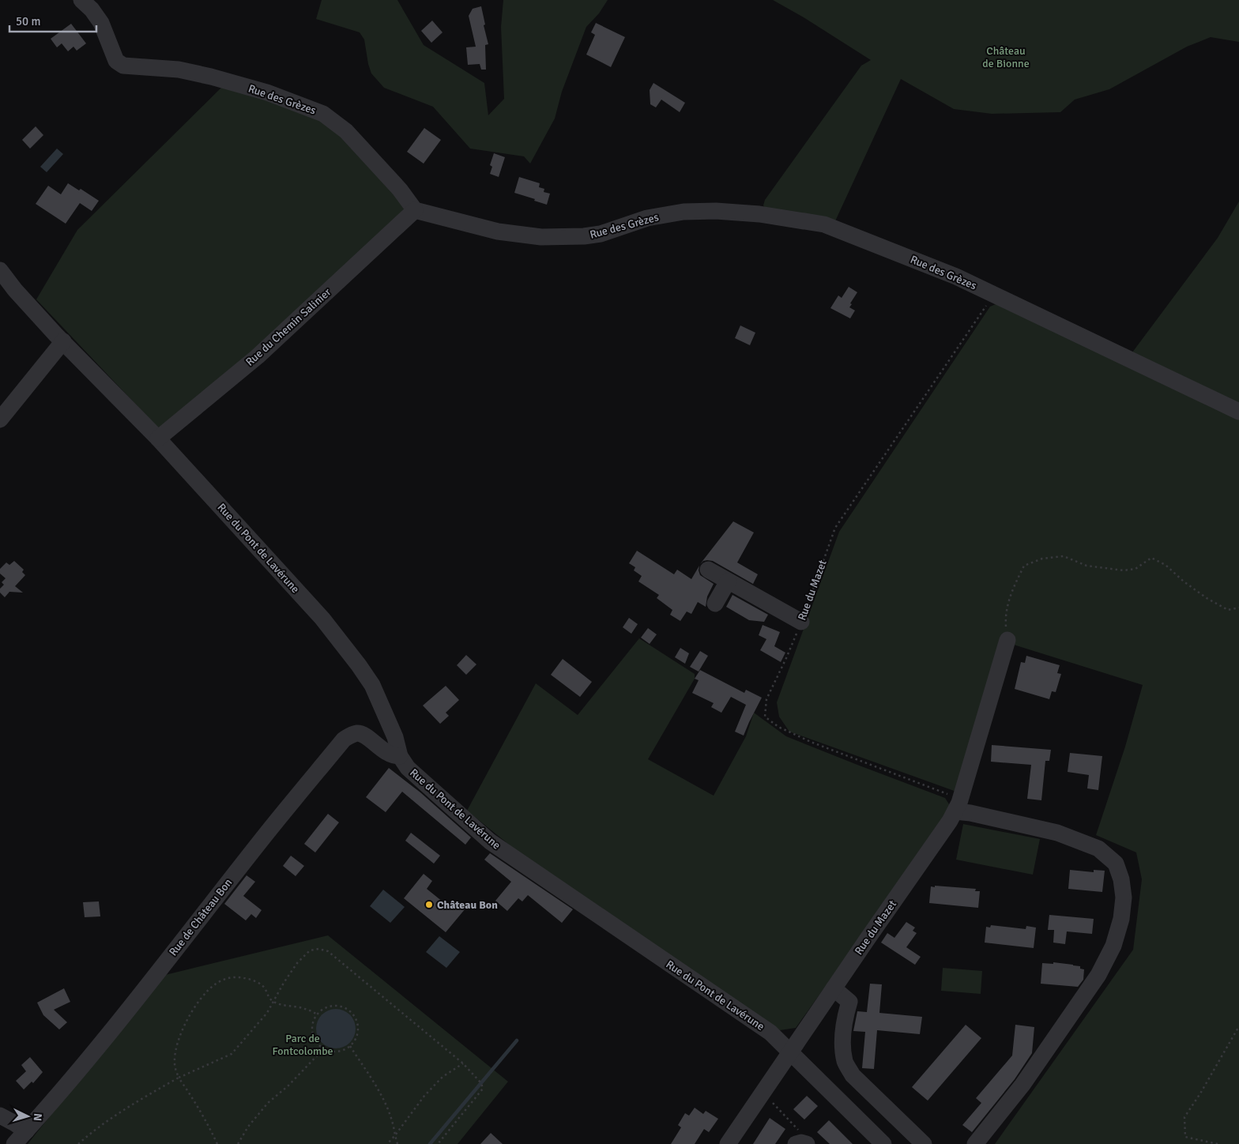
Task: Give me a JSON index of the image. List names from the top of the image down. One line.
{"streets":{"street":["Rue des Grèzes","Rue du Chemin Salinier","Rue du Pont de Lavérune","Rue du Mazet","Rue de Château Bon"]},"crossings":[["Rue des Grèzes","Rue du Chemin Salinier"],["Rue des Grèzes","Rue du Mazet"],["Rue du Chemin Salinier","Rue du Pont de Lavérune"],["Rue du Pont de Lavérune","Rue du Mazet"],["Rue du Pont de Lavérune","Rue de Château Bon"]],"parks":["Château de Bionne","Parc de Fontcolombe"],"places":["Château Bon"],"scale_bar":"50 m","north":"right"}
